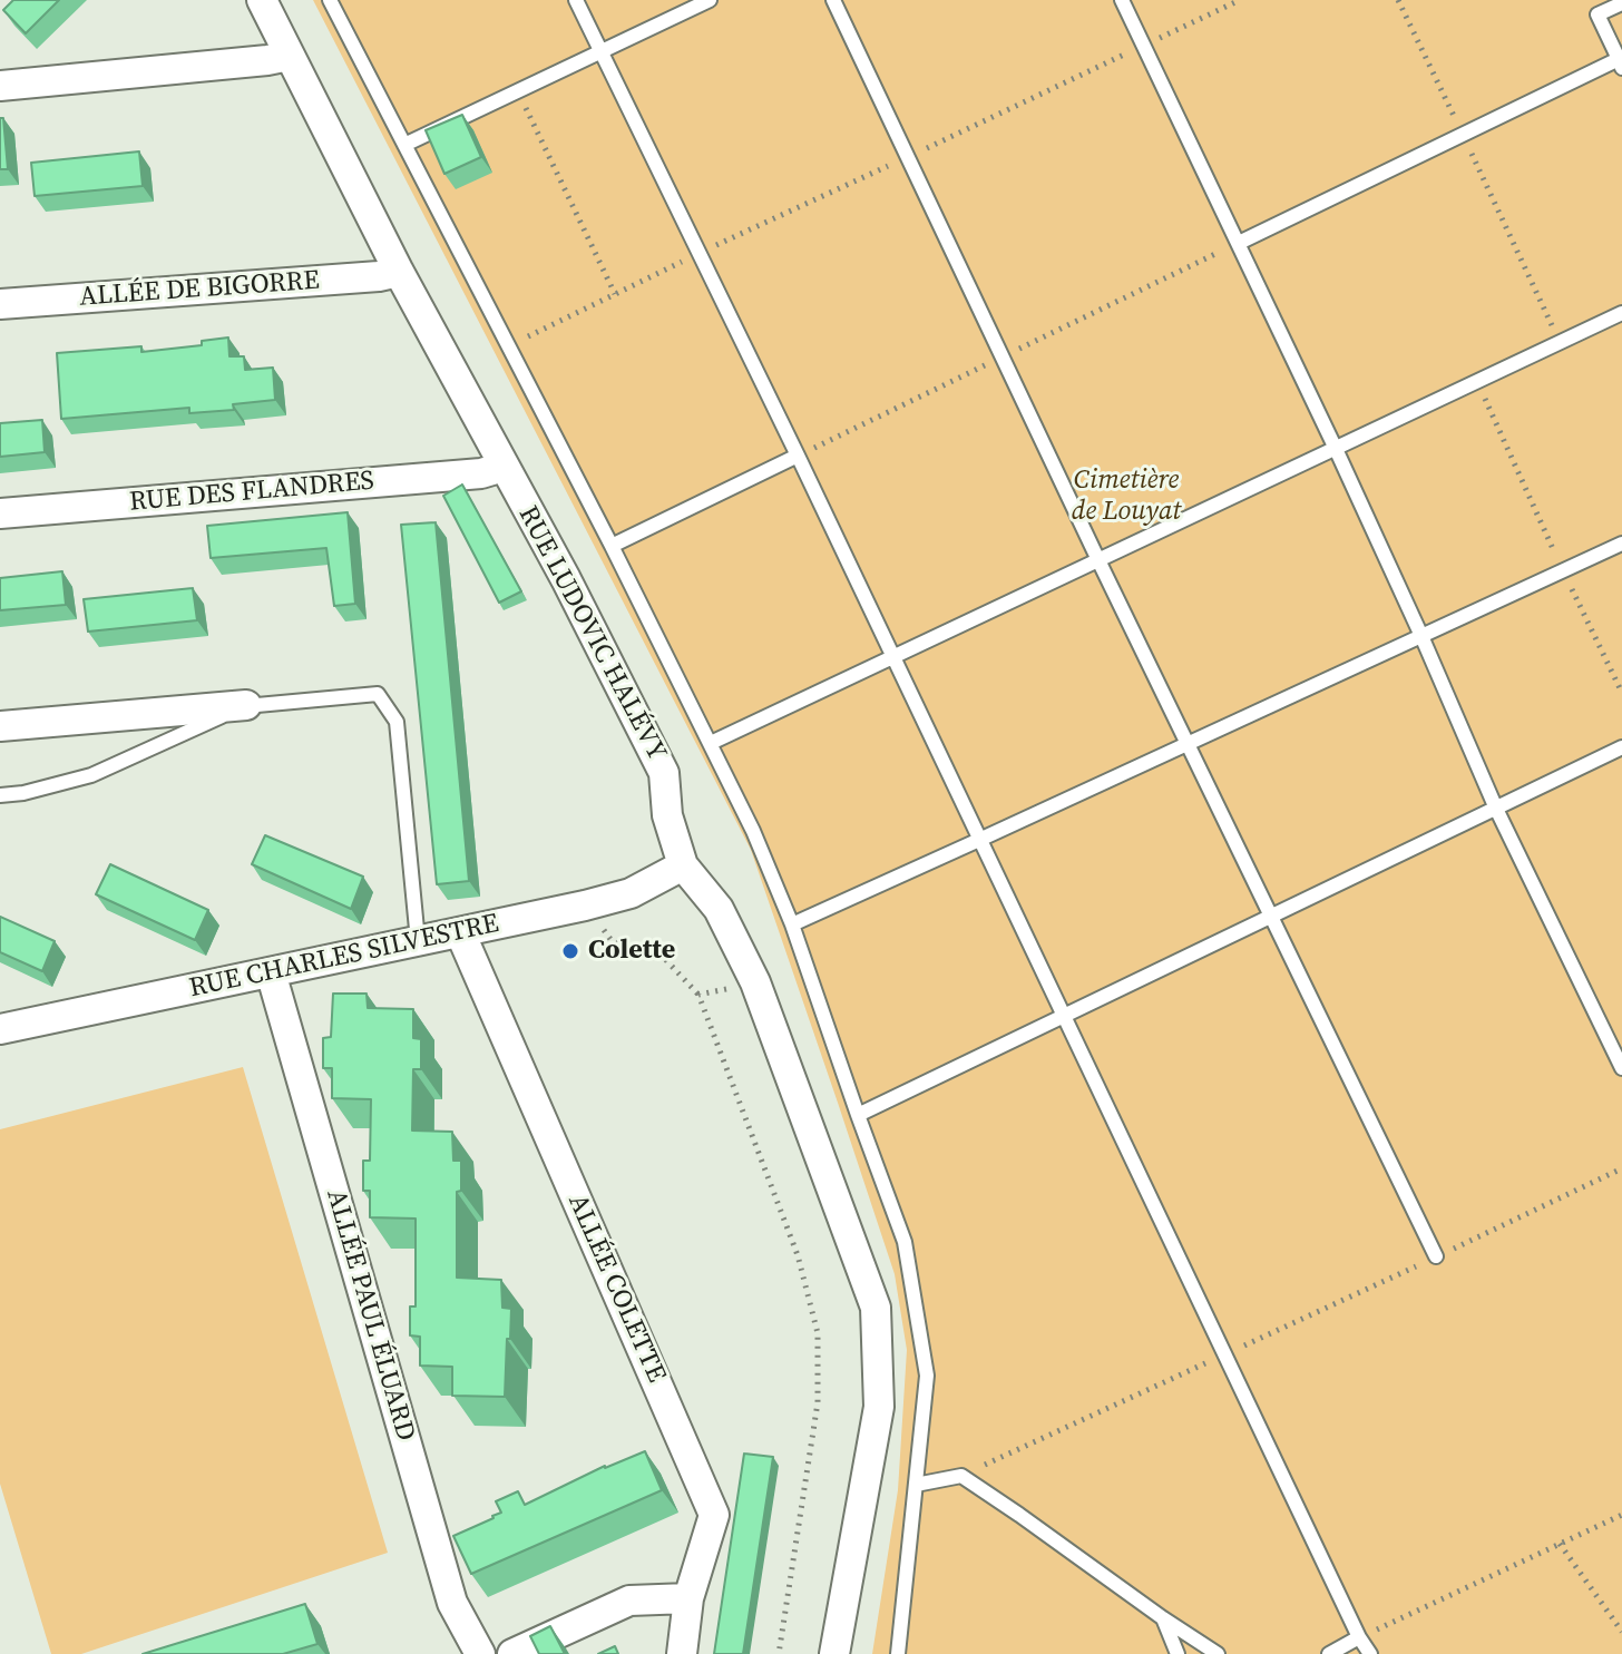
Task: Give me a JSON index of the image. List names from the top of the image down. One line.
{"streets":{"street":["ALLÉE DE BIGORRE","RUE DES FLANDRES","RUE LUDOVIC HALÉVY","RUE CHARLES SILVESTRE","ALLÉE COLETTE","ALLÉE PAUL ÉLUARD"]},"crossings":[["ALLÉE DE BIGORRE","RUE LUDOVIC HALÉVY"],["RUE DES FLANDRES","RUE LUDOVIC HALÉVY"],["RUE LUDOVIC HALÉVY","RUE CHARLES SILVESTRE"],["RUE CHARLES SILVESTRE","ALLÉE COLETTE"],["RUE CHARLES SILVESTRE","ALLÉE PAUL ÉLUARD"]],"parks":["Cimetière de Louyat"],"places":["Colette"]}
